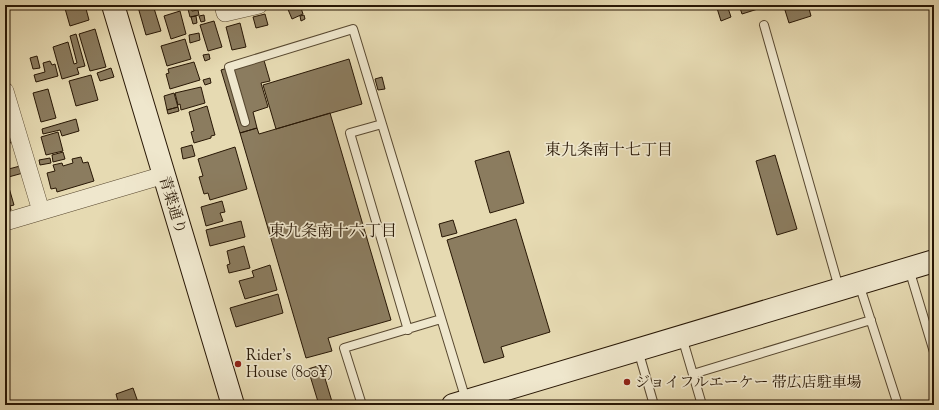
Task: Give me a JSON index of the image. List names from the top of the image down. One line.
{"streets":{"street":["青葉通り"]},"districts":["東九条南十七丁目","東九条南十六丁目"],"places":["Rider’s House (800¥)","ジョイフルエーケー 帯広店駐車場"]}
